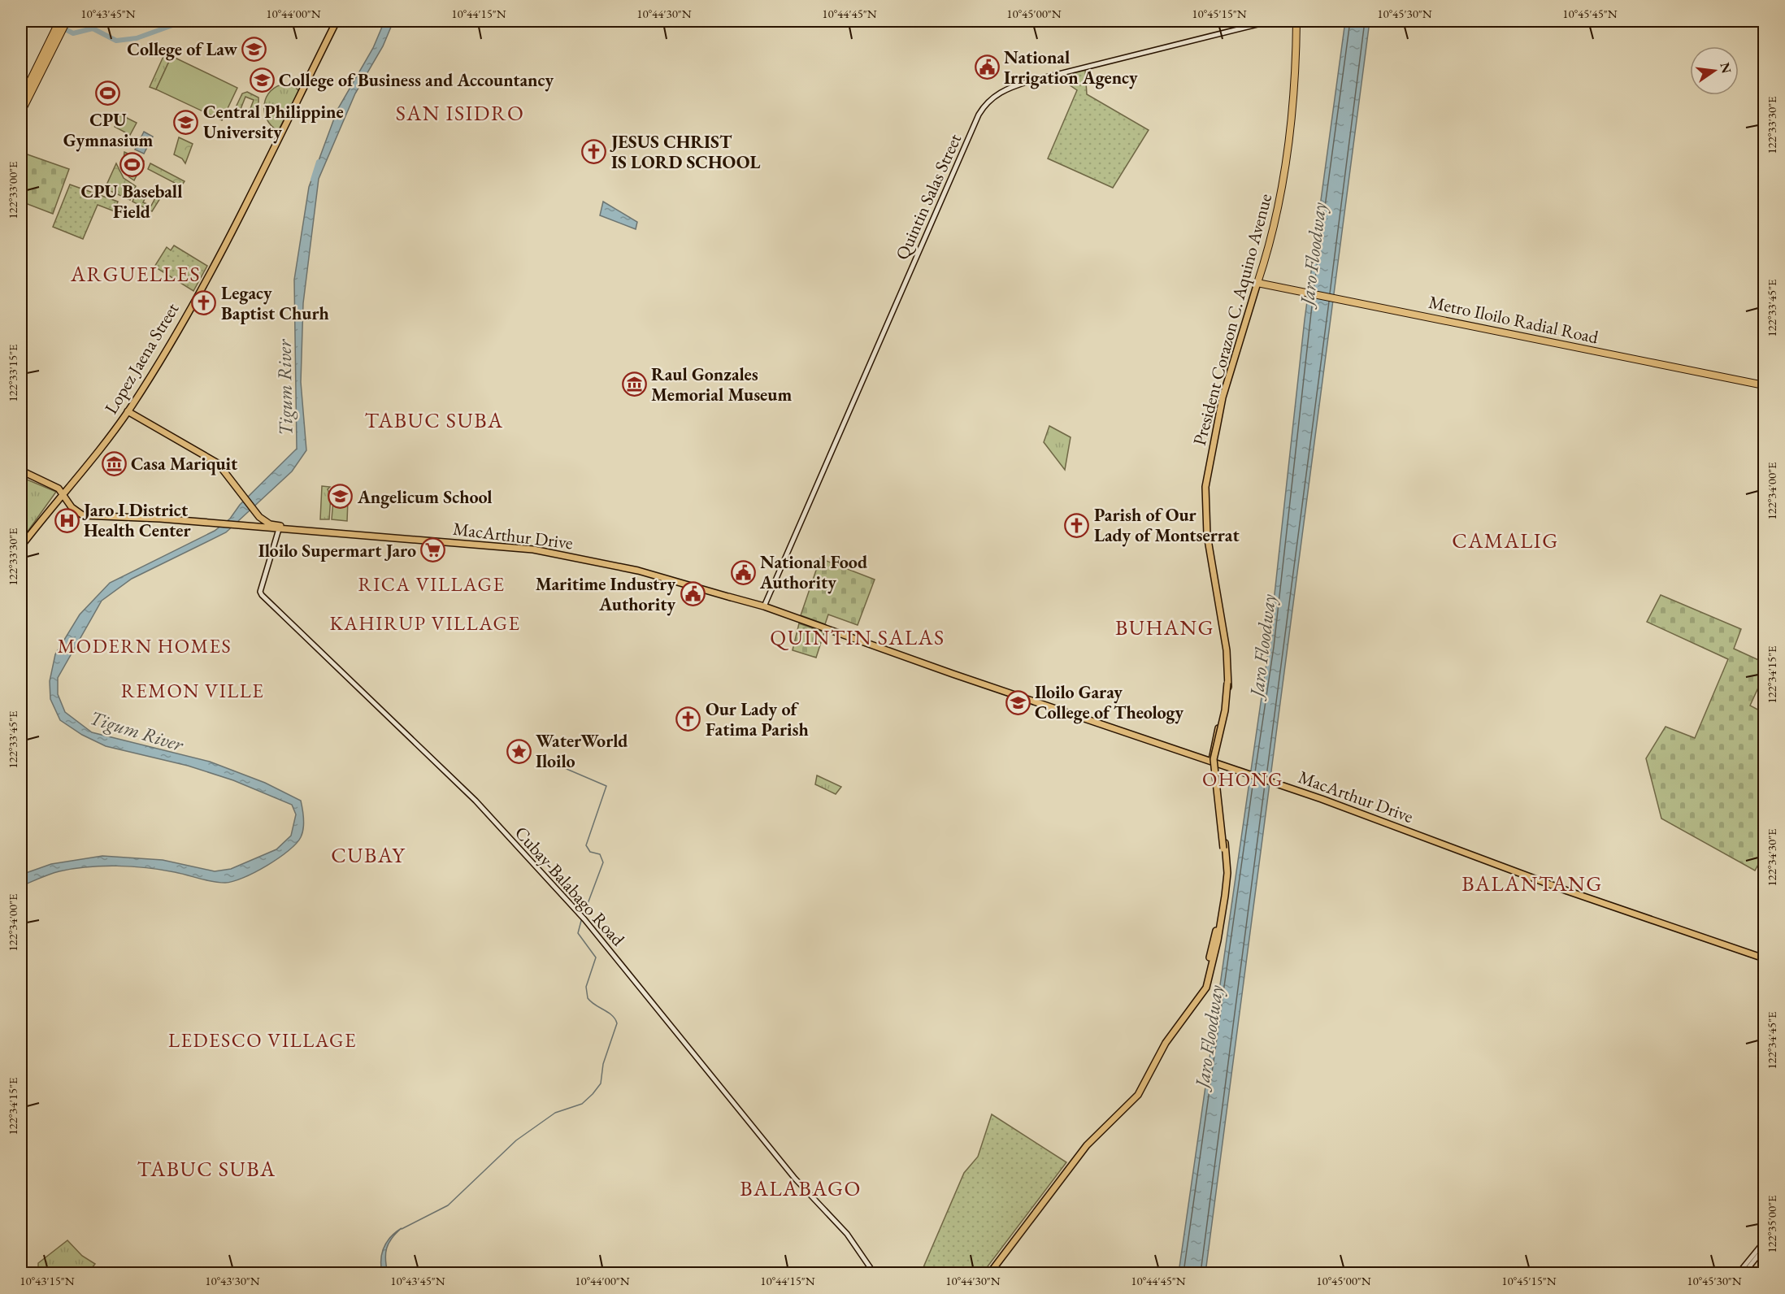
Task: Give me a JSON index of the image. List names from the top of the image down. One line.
{"streets":{"highway":["President Corazon C. Aquino Avenue","Metro Iloilo Radial Road"],"main road":["Quintin Salas Street","Lopez Jaena Street","MacArthur Drive","Cubay-Balabago Road"]},"crossings":[["Quintin Salas Street","MacArthur Drive"],["President Corazon C. Aquino Avenue","Metro Iloilo Radial Road"],["President Corazon C. Aquino Avenue","MacArthur Drive"],["MacArthur Drive","Cubay-Balabago Road"]],"districts":["SAN ISIDRO","ARGUELLES","TABUC SUBA","CAMALIG","RICA VILLAGE","KAHIRUP VILLAGE","BUHANG","QUINTIN SALAS","MODERN HOMES","REMON VILLE","OHONG","CUBAY","BALANTANG","LEDESCO VILLAGE","TABUC SUBA","BALABAGO"],"water":["Jaro Floodway","Tigum River"],"places":{"school or university":["College of Law","College of Business and Accountancy","Central Philippine University","Angelicum School","Iloilo Garay College of Theology"],"public building":["National Irrigation Agency","National Food Authority","Maritime Industry Authority"],"sports":["CPU Gymnasium","CPU Baseball Field"],"church":["JESUS CHRIST IS LORD SCHOOL","Legacy Baptist Churh","Parish of Our Lady of Montserrat","Our Lady of Fatima Parish"],"museum":["Raul Gonzales Memorial Museum","Casa Mariquit"],"hospital":["Jaro Ⅰ District Health Center"],"supermarket":["Iloilo Supermart Jaro"],"place":["WaterWorld Iloilo"]},"north":"right","coordinates":["10°43'45\"N","10°44'00\"N","10°44'15\"N","10°44'30\"N","10°44'45\"N","10°45'00\"N","10°45'15\"N","10°45'30\"N","10°45'45\"N","122°33'30\"E","122°33'00\"E","122°33'45\"E","122°33'15\"E","122°34'00\"E","122°34'15\"E","122°34'30\"E","122°34'45\"E","122°35'00\"E","10°43'15\"N","10°43'30\"N"]}
